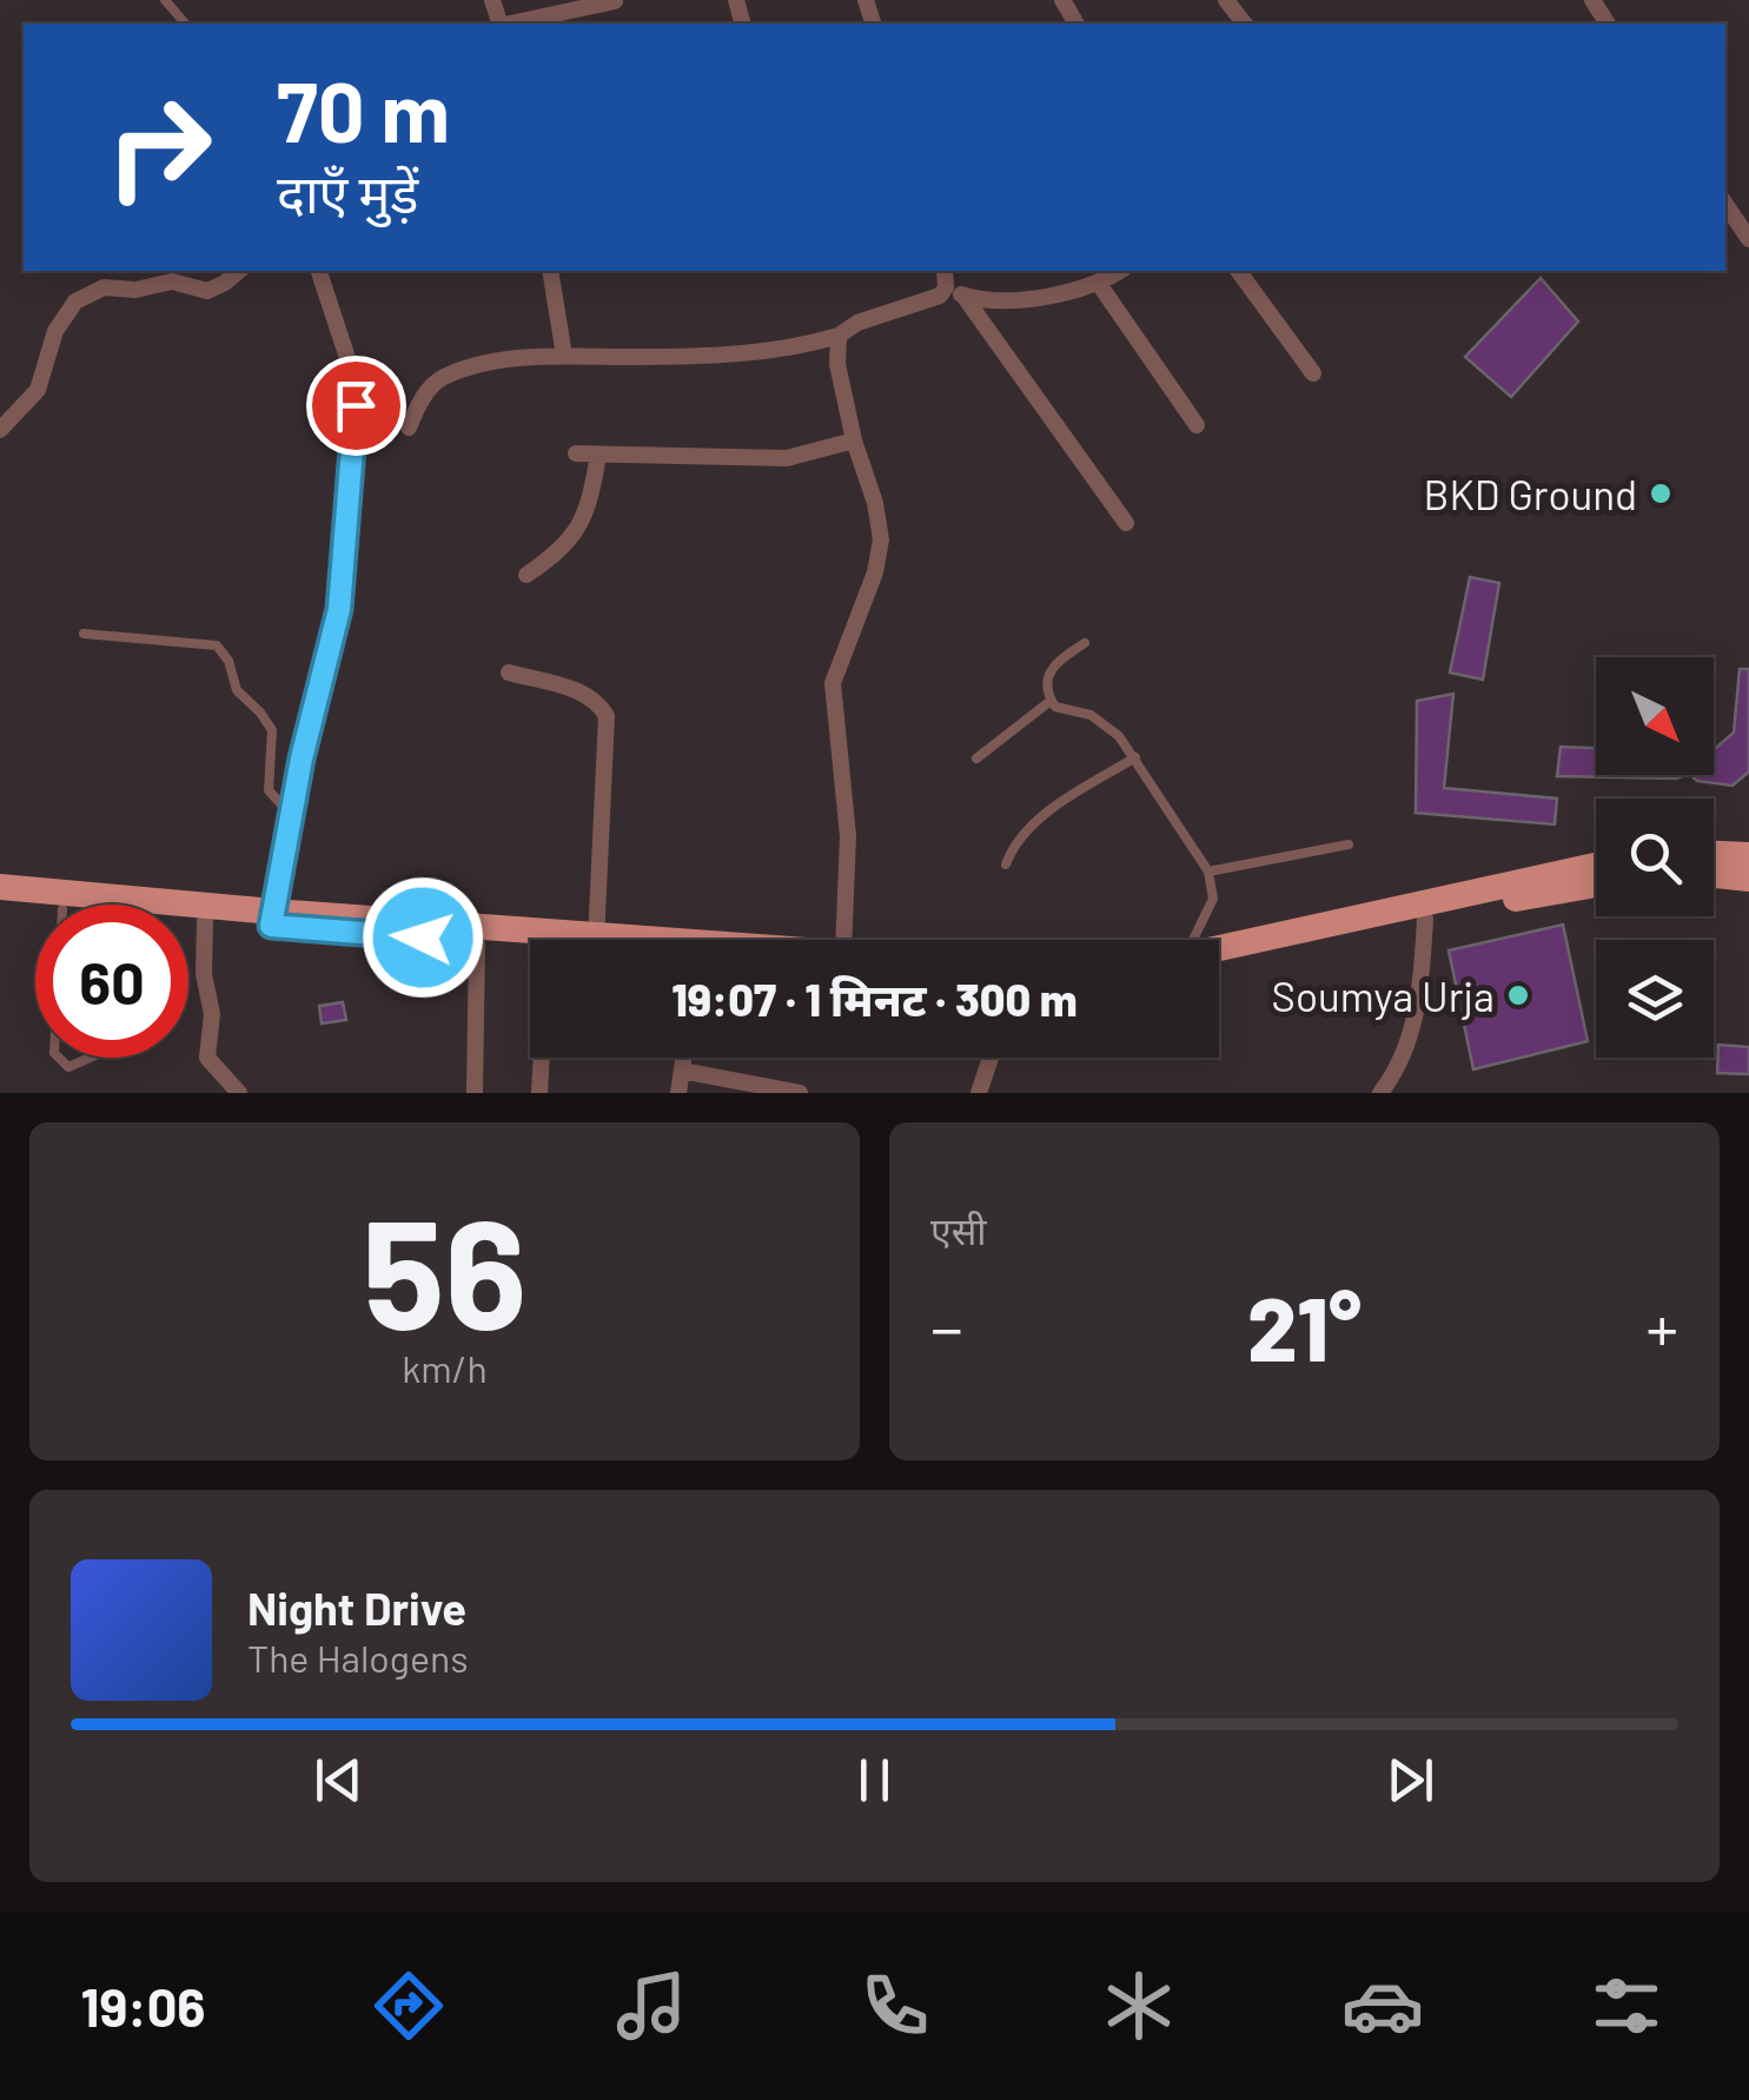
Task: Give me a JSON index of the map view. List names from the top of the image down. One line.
{"places":["BKD Ground","Soumya Urja"],"north":"bottom right","page":{"turn":["70 m","दाएँ मुड़ें"],"limit":"60","trip":"19:07 · 1 मिनट · 300 m","tile":[["56","km/h"],"एसी"],"heat":["−","21°","+"],"song":["Night Drive","The Halogens"],"tabs":"19:06"}}
